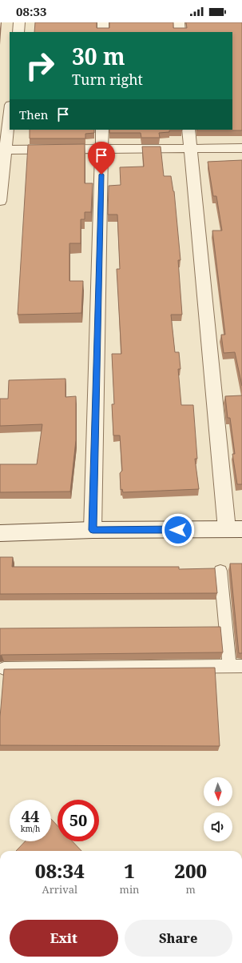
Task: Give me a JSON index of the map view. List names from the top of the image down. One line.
{"north":"bottom","page":{"status":"08:33","turn":["30 m","Turn right"],"then":"Then","speed":"44 km/h","limit":"50","eta":["08:34","Arrival","1","min","200","m"],"buttons":["Exit","Share"]}}
